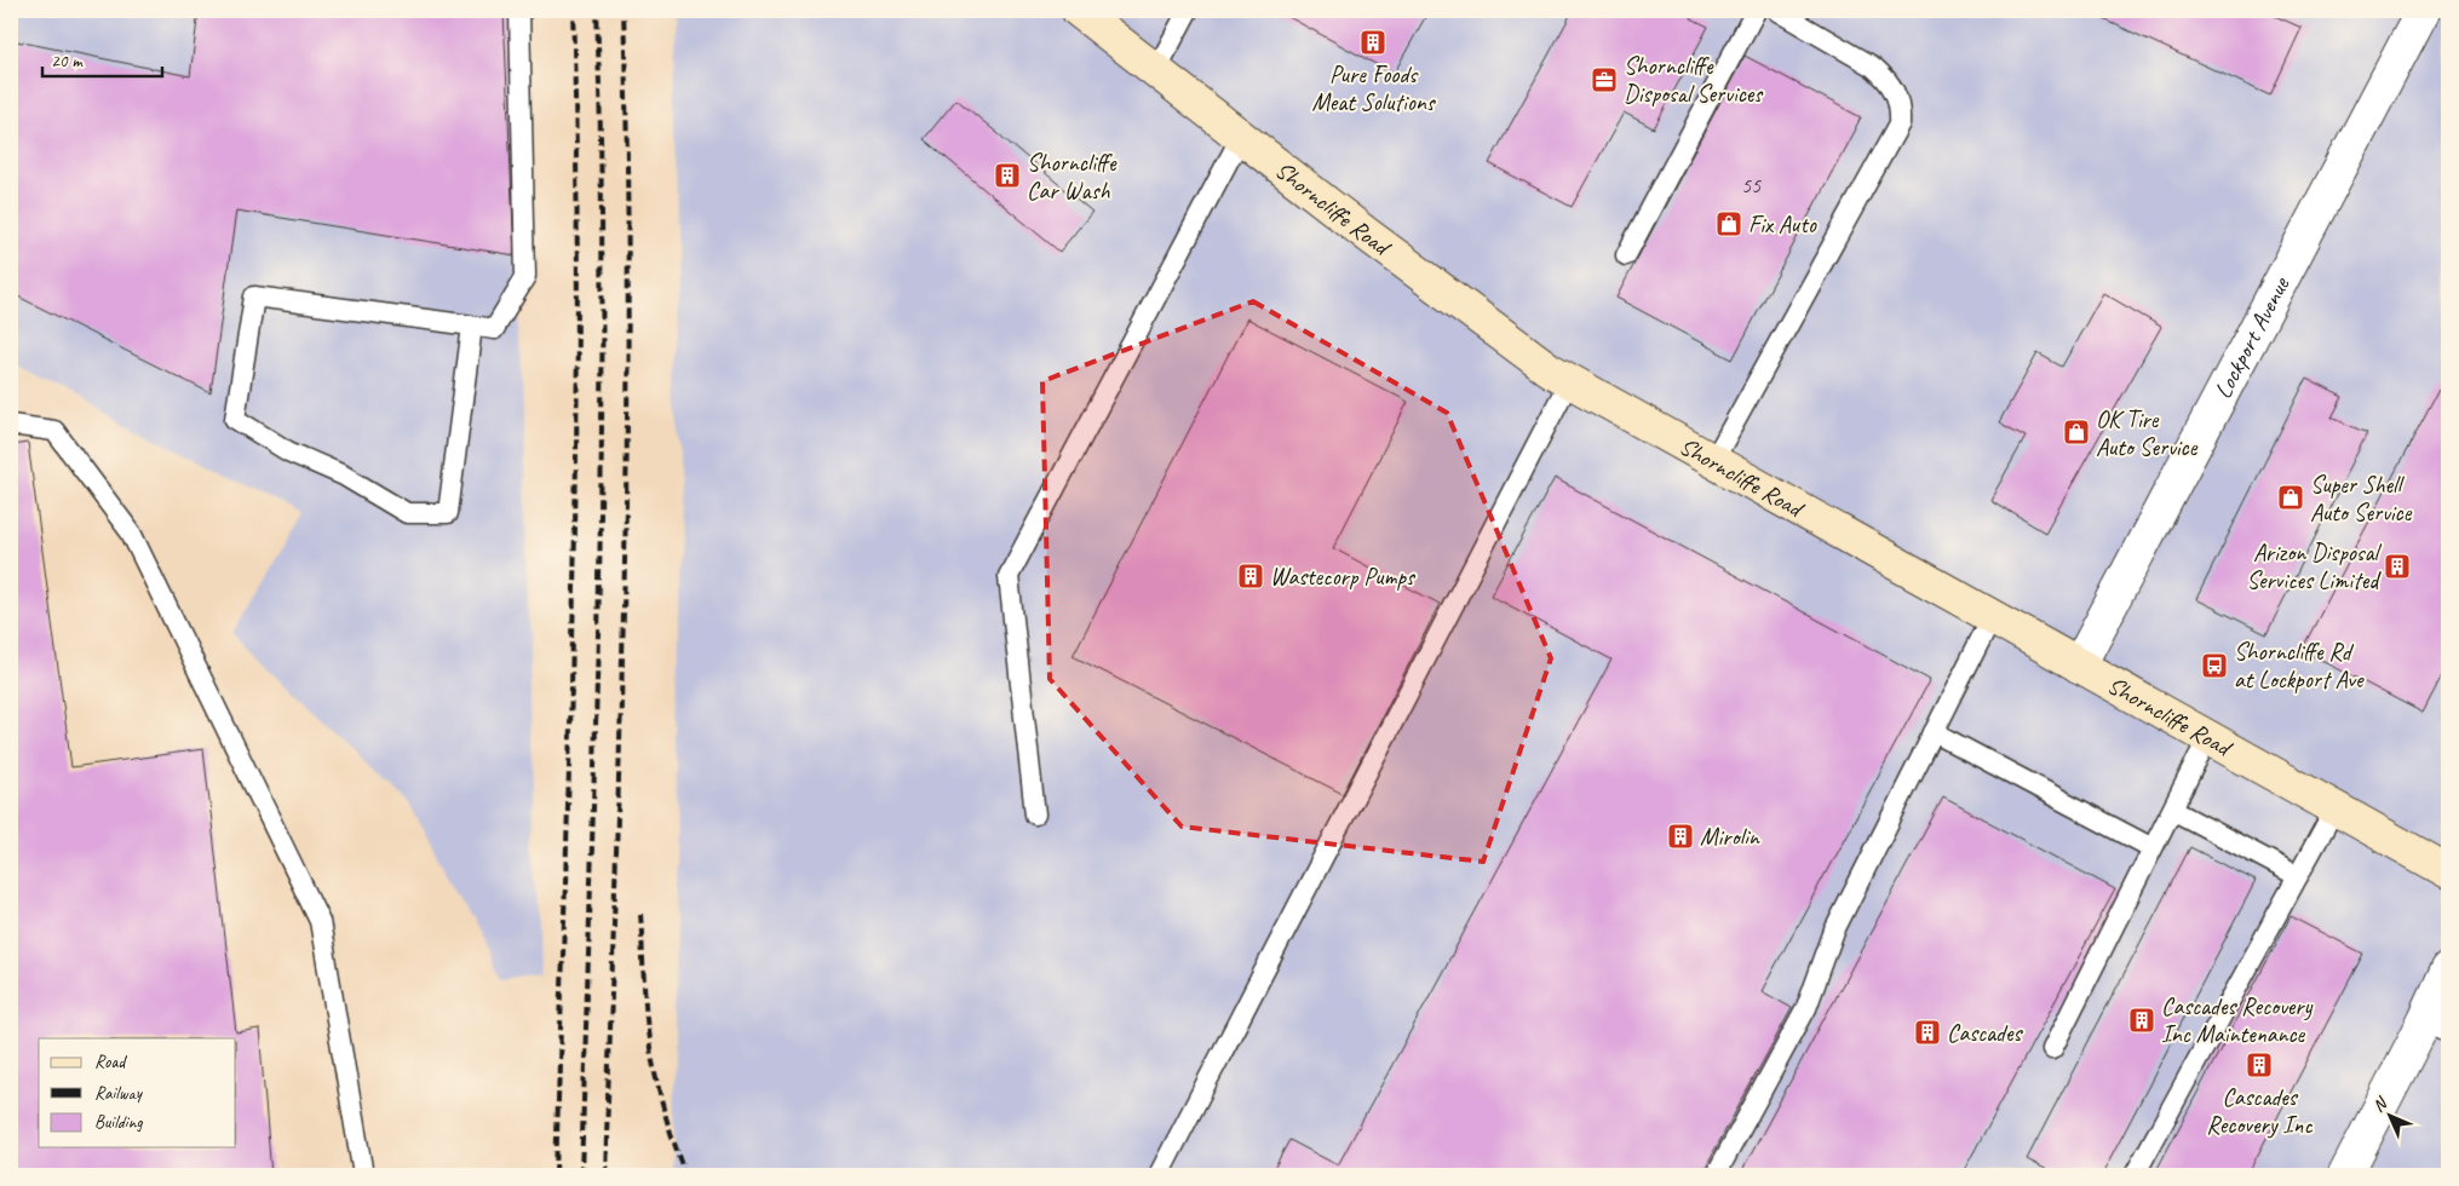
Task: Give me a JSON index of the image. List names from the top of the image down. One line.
{"streets":{"street":["Shorncliffe Road","Lockport Avenue"]},"crossings":[["Shorncliffe Road","Lockport Avenue"]],"places":{"building":["Pure Foods Meat Solutions","Shorncliffe Car Wash","Arizon Disposal Services Limited","Wastecorp Pumps","Mirolin","Cascades Recovery Inc Maintenance","Cascades","Cascades Recovery Inc"],"office":["Shorncliffe Disposal Services"],"shop":["Fix Auto","OK Tire Auto Service","Super Shell Auto Service"],"bus stop":["Shorncliffe Rd at Lockport Ave"]},"house_numbers":["55"],"legend":["Road","Railway","Building"],"scale_bar":"20 m","north":"top left"}
